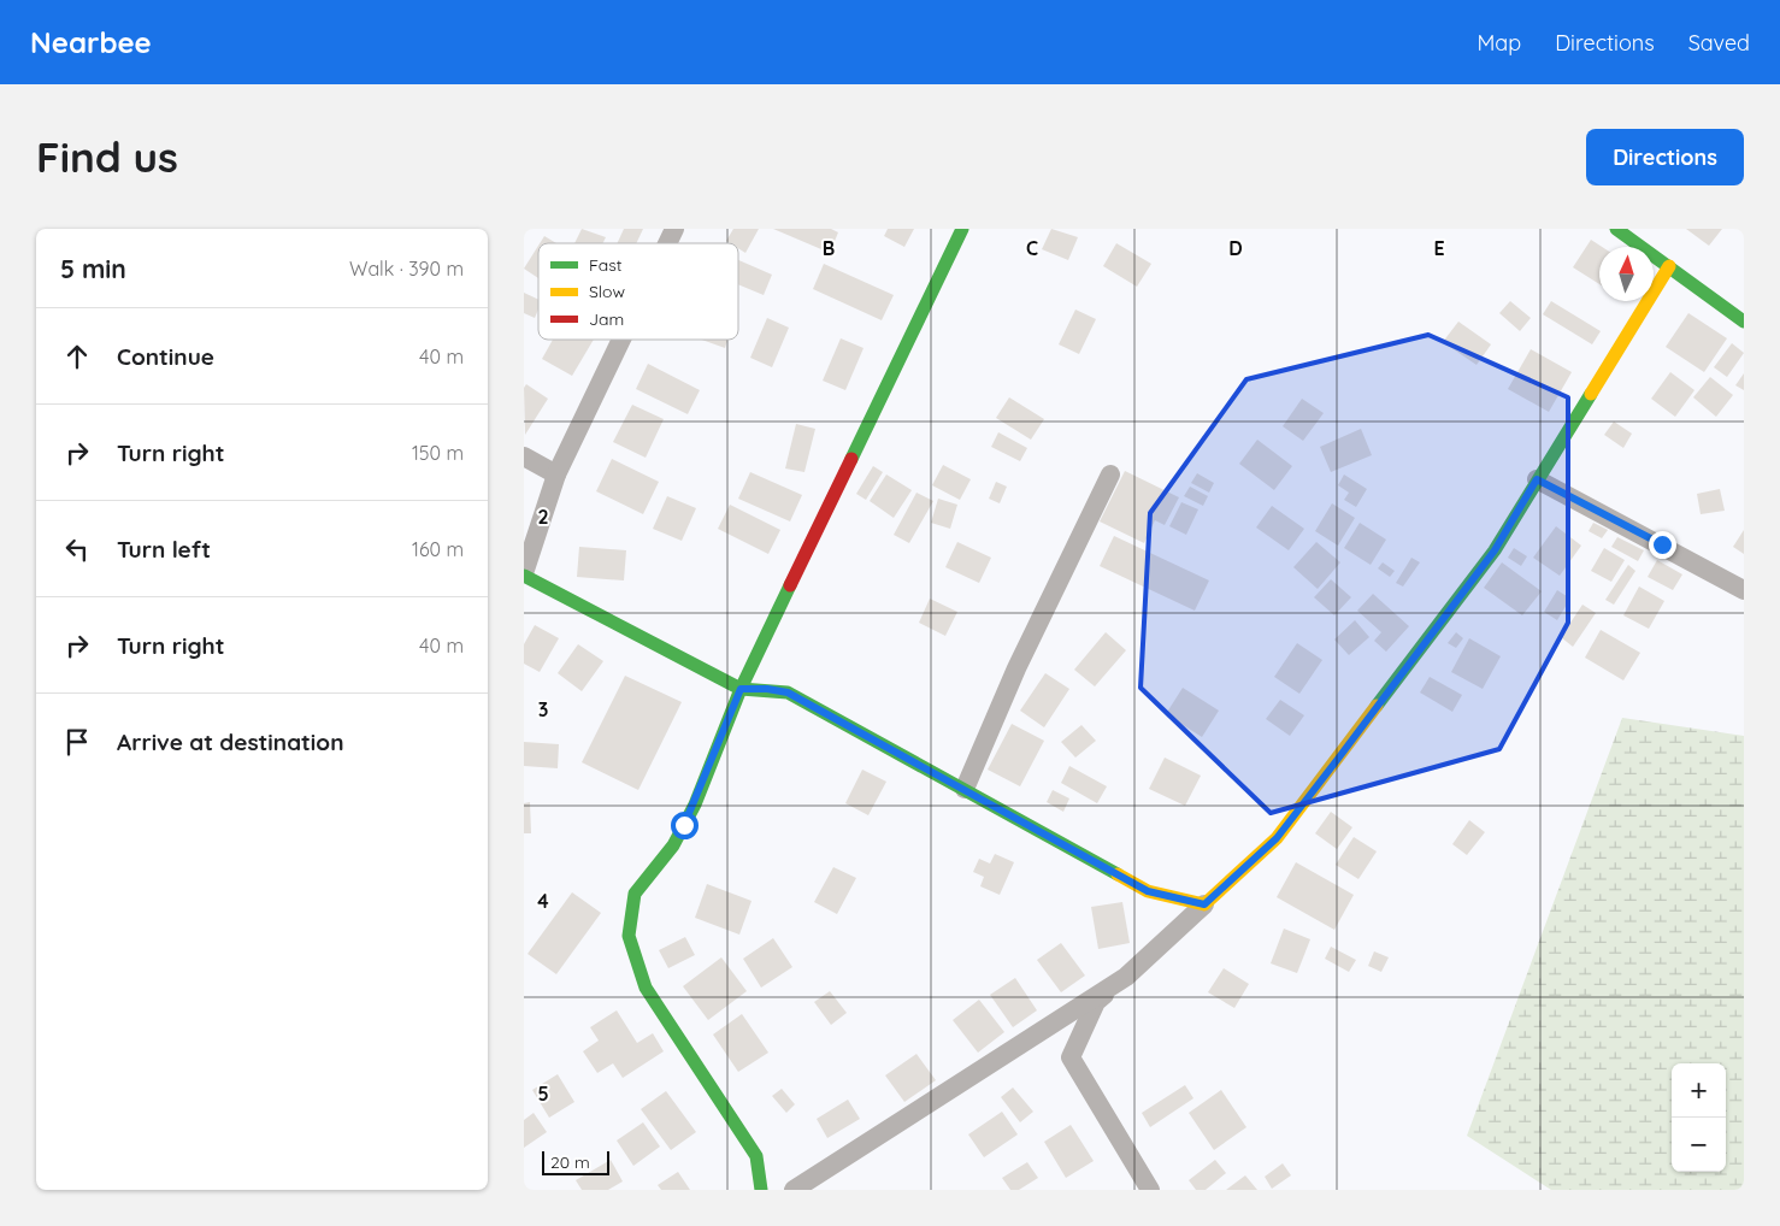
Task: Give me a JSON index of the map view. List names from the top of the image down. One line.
{"legend":["Fast","Slow","Jam"],"scale_bar":"20 m","north":"top","page":{"header":"Nearbee","nav":["Map","Directions","Saved"],"buttons":"Directions","title":"Find us","heading":["5 min","Walk · 390 m"],"list":[["Continue","40 m"],["Turn right","150 m"],["Turn left","160 m"],["Turn right","40 m"],"Arrive at destination"],"map_buttons":["+","−"],"scale":"20 m"},"grid":{"columns":["B","C","D","E"],"rows":["2","3","4","5"]}}
